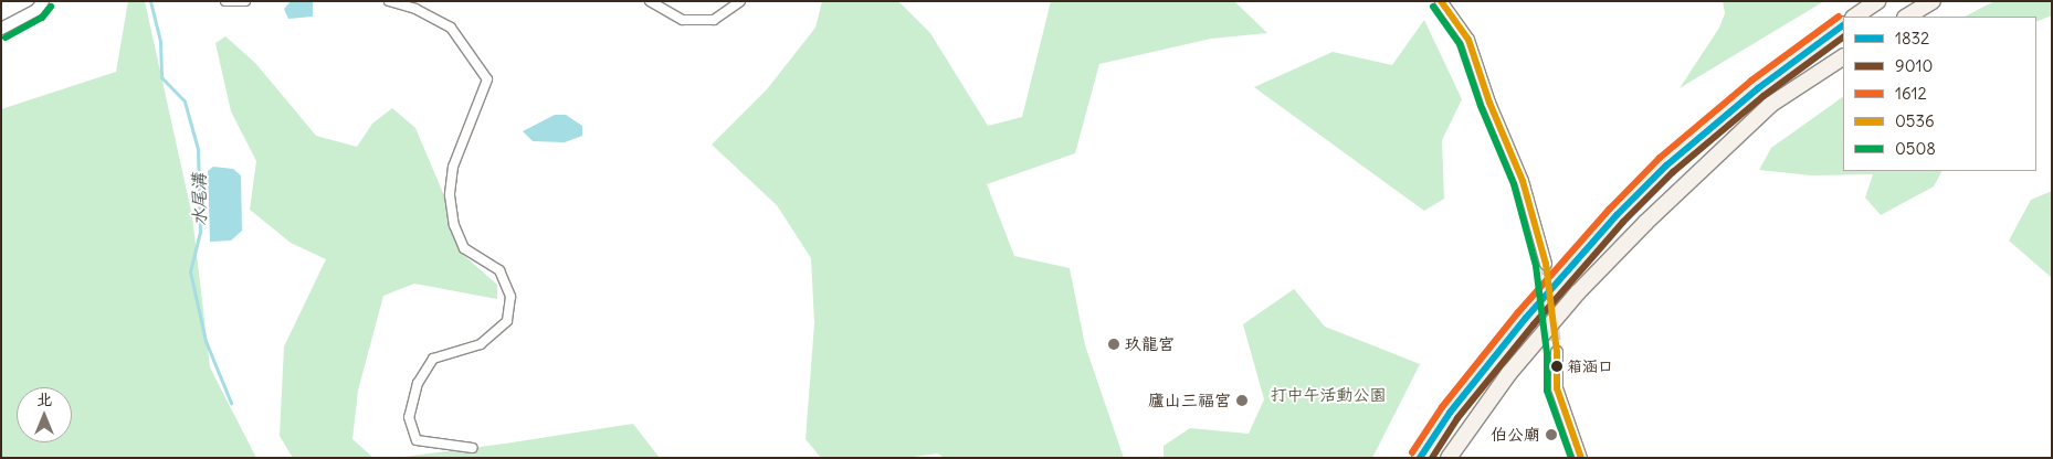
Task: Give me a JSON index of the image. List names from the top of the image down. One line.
{"water":["水尾溝"],"parks":["打中午活動公園"],"places":["玖龍宮","箱涵口","廬山三福宫","伯公廟"],"lines":["transit line 0536","transit line 0508","transit line 1612","transit line 1832","transit line 9010"],"legend":["1832","9010","1612","0536","0508"],"north":"top"}
